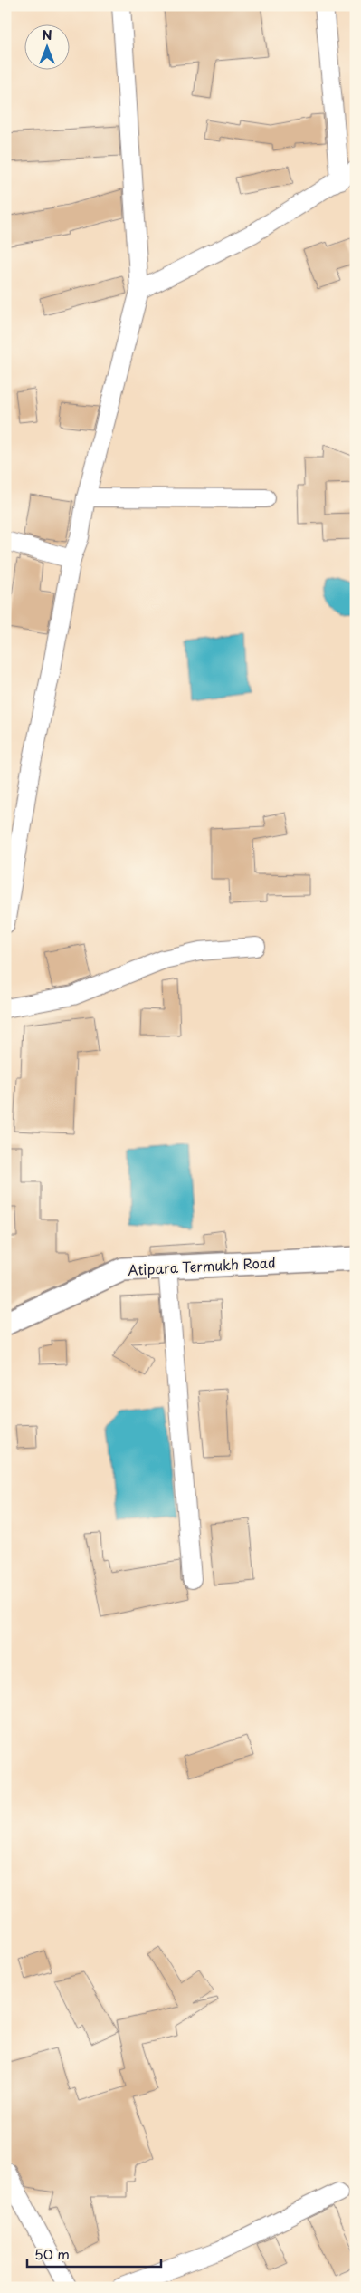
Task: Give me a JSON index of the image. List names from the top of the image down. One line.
{"streets":{"main road":["Atipara Termukh Road"]},"scale_bar":"50 m","north":"top"}
